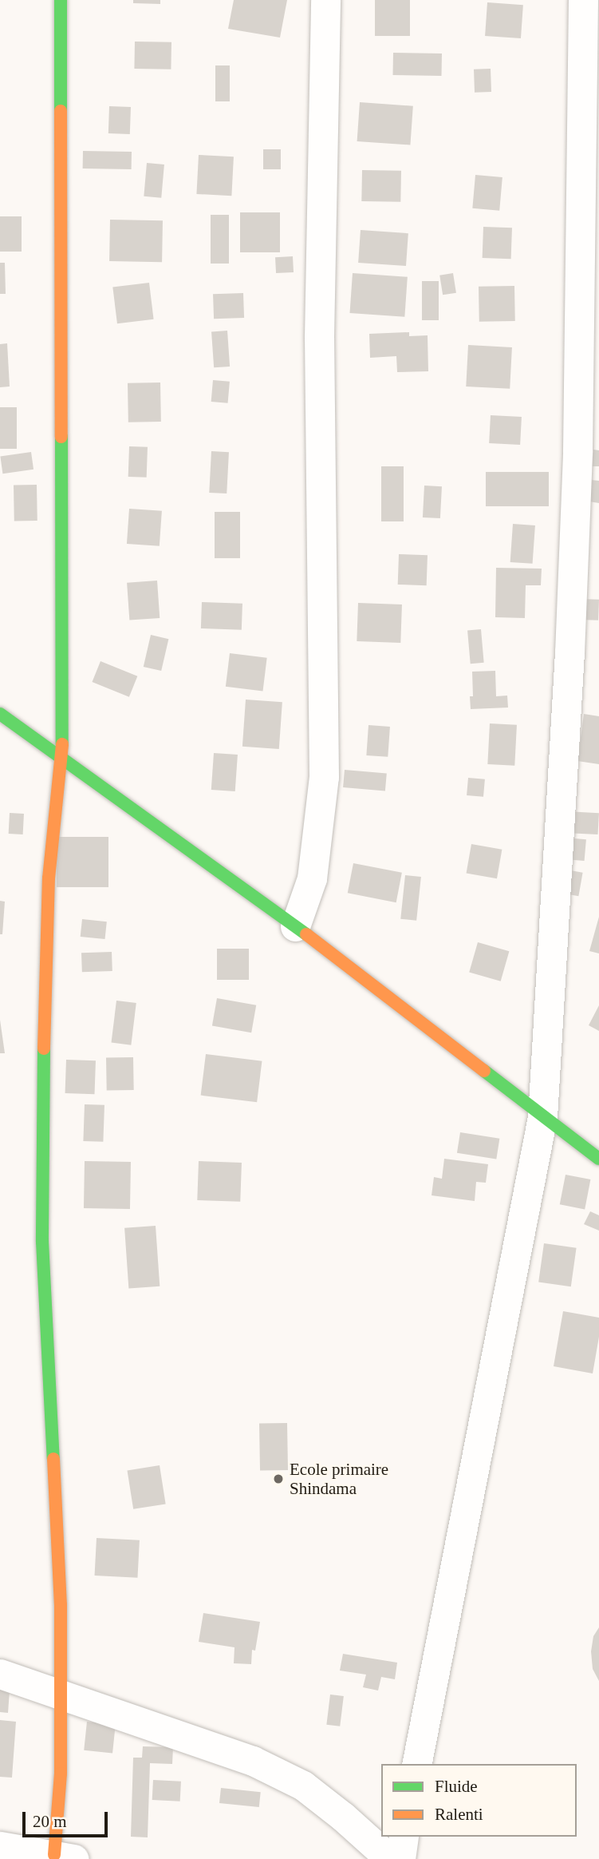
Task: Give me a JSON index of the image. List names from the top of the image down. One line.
{"places":["Ecole primaire Shindama"],"legend":["Fluide","Ralenti"],"scale_bar":"20 m"}
